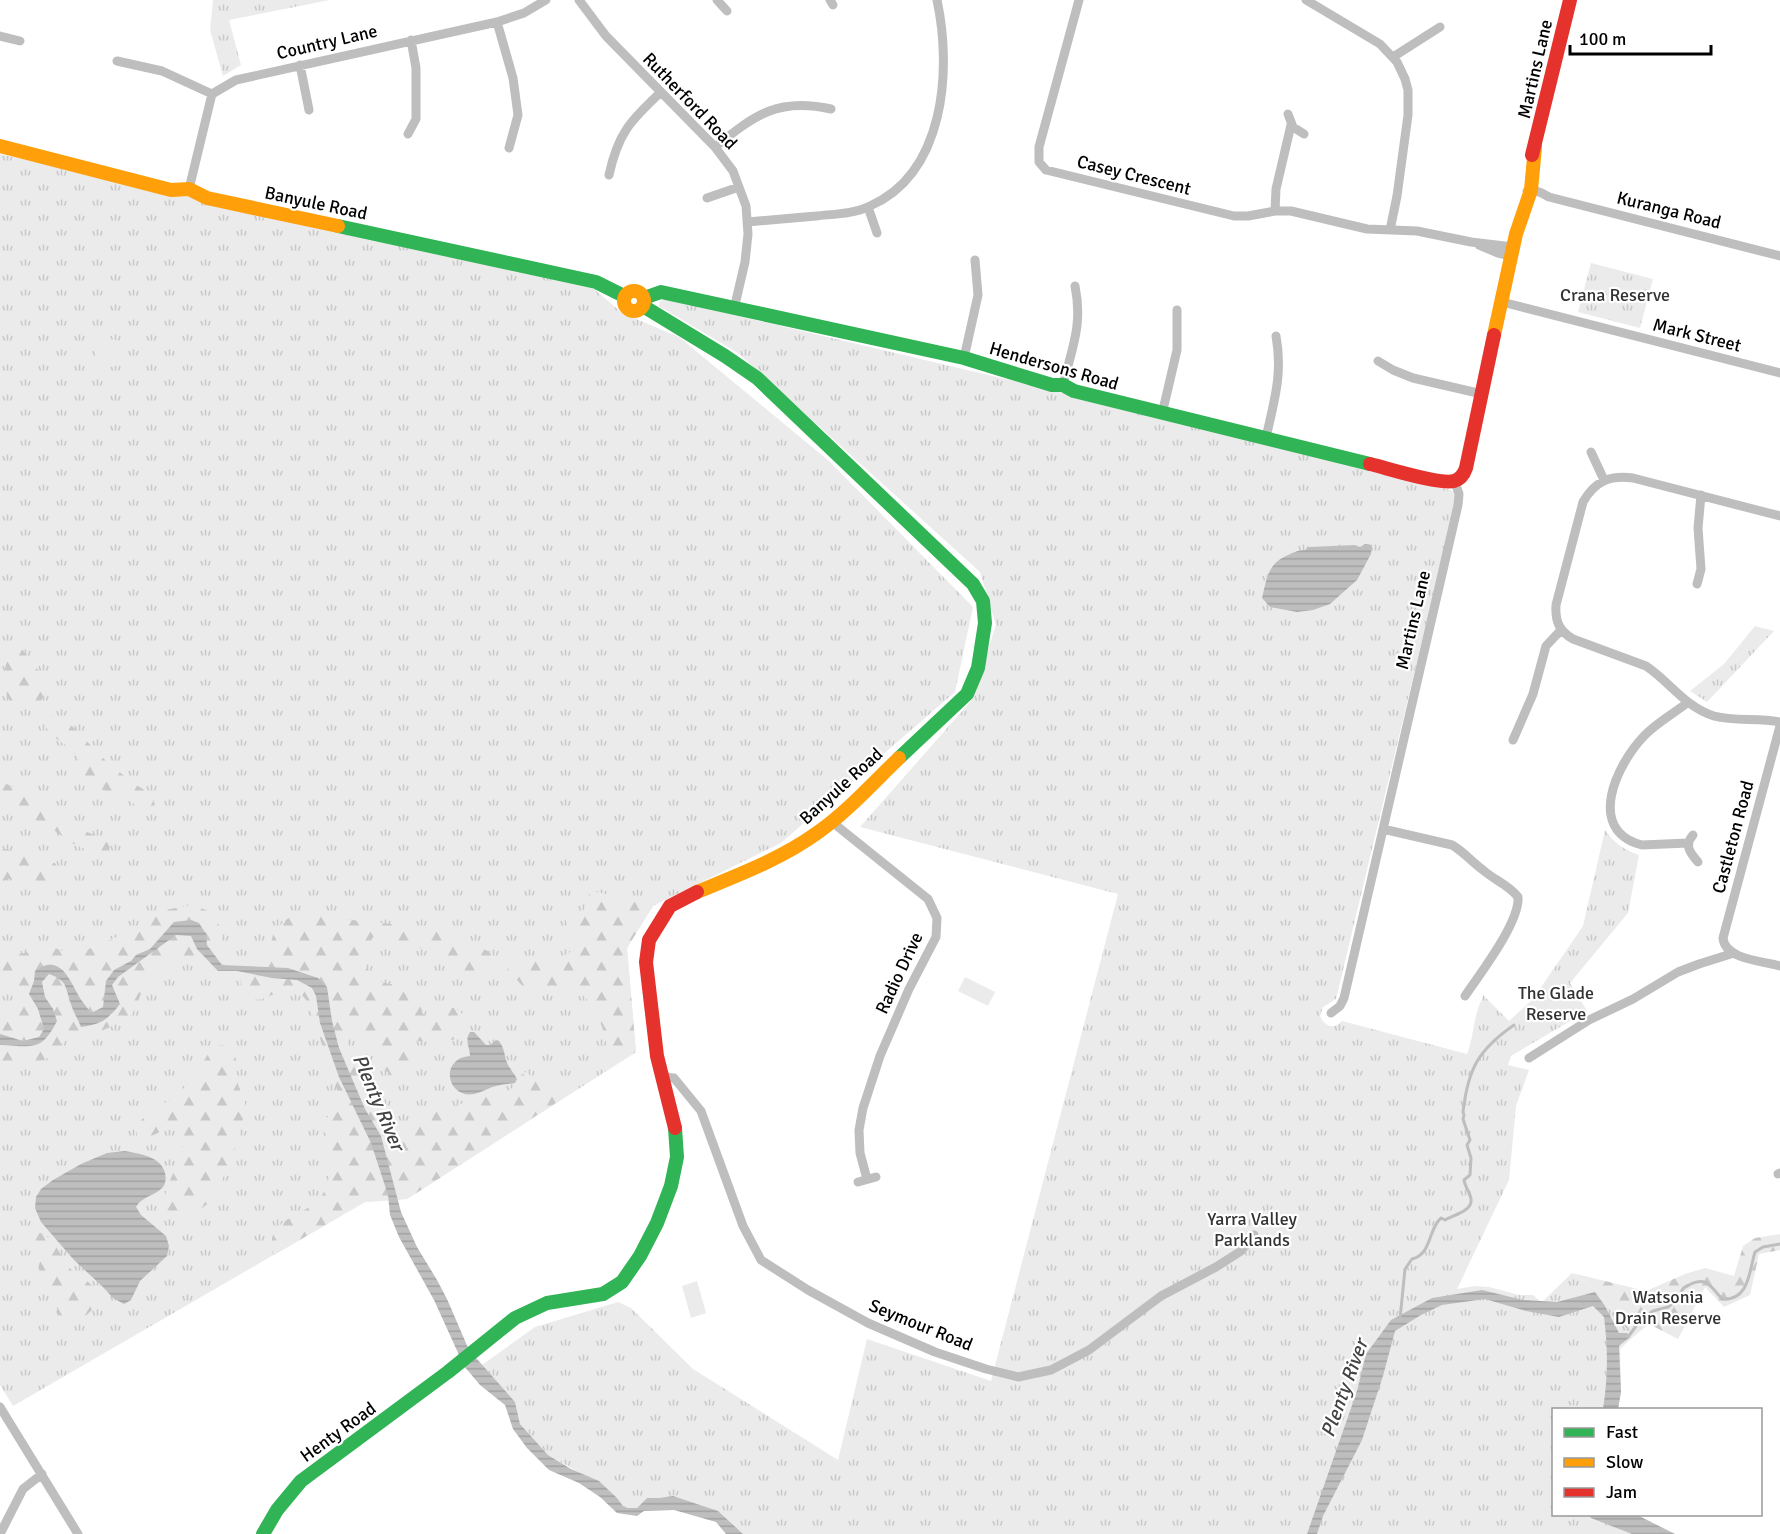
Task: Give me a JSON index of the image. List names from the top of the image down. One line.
{"streets":{"street":["Country Lane","Martins Lane","Rutherford Road","Casey Crescent","Banyule Road","Kuranga Road","Mark Street","Hendersons Road","Castleton Road","Radio Drive","Seymour Road","Henty Road"]},"crossings":[["Martins Lane","Casey Crescent"],["Martins Lane","Kuranga Road"],["Martins Lane","Mark Street"],["Martins Lane","Hendersons Road"],["Rutherford Road","Hendersons Road"],["Banyule Road","Hendersons Road"],["Banyule Road","Radio Drive"],["Banyule Road","Seymour Road"],["Banyule Road","Henty Road"]],"water":["Plenty River"],"parks":["Crana Reserve","The Glade Reserve","Yarra Valley Parklands","Watsonia Drain Reserve"],"legend":["Fast","Slow","Jam"],"scale_bar":"100 m"}
